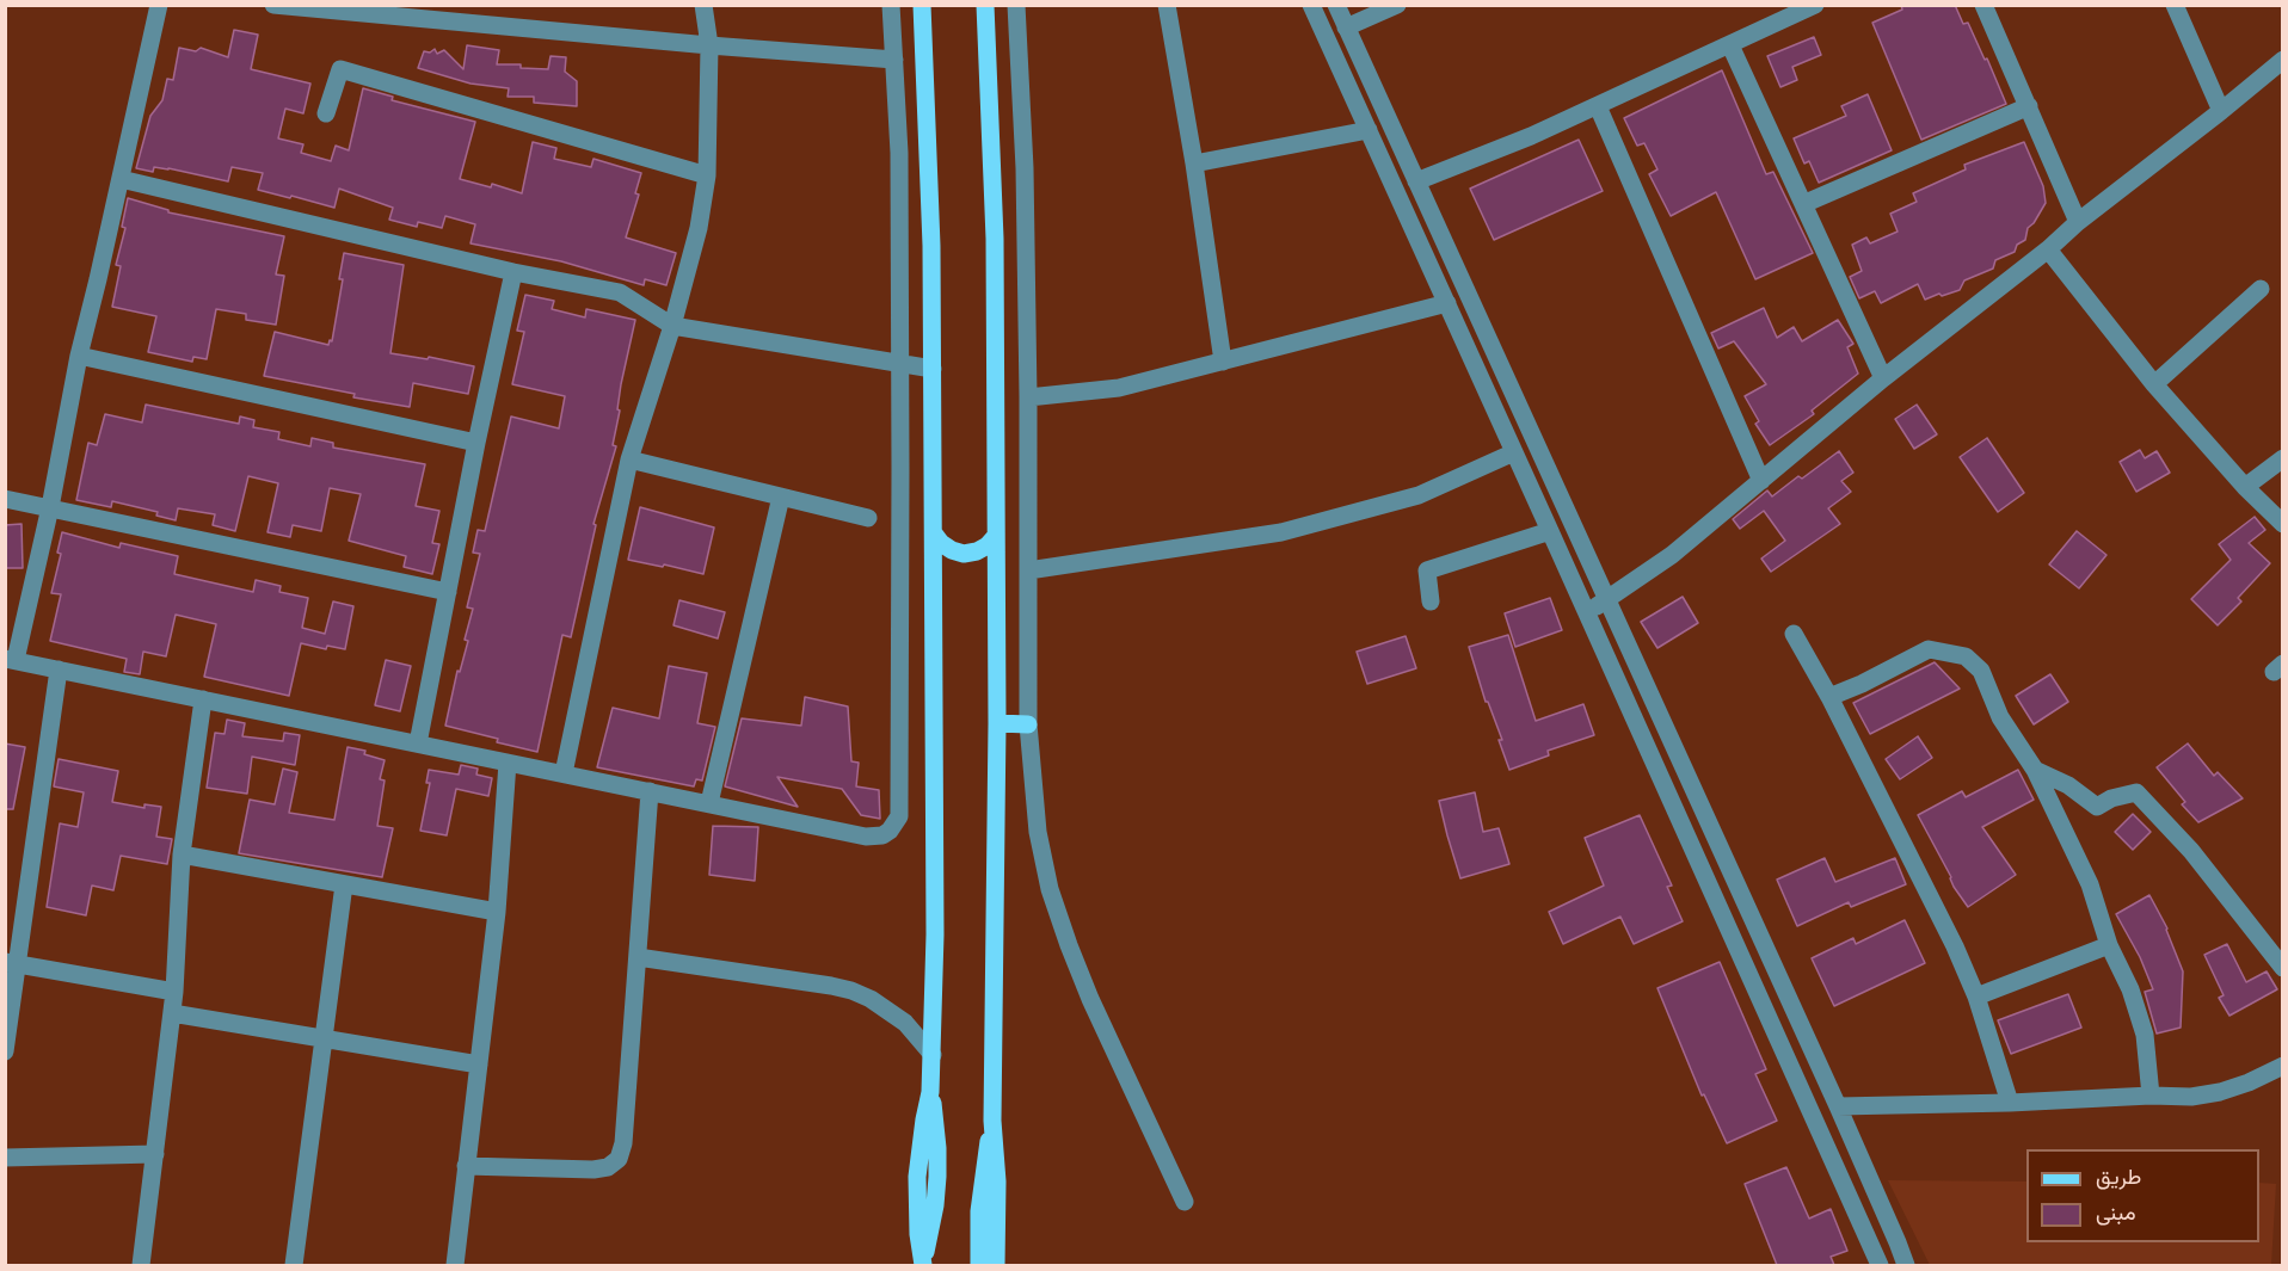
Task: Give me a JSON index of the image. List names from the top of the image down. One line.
{"legend":["طريق","مبنى"]}
